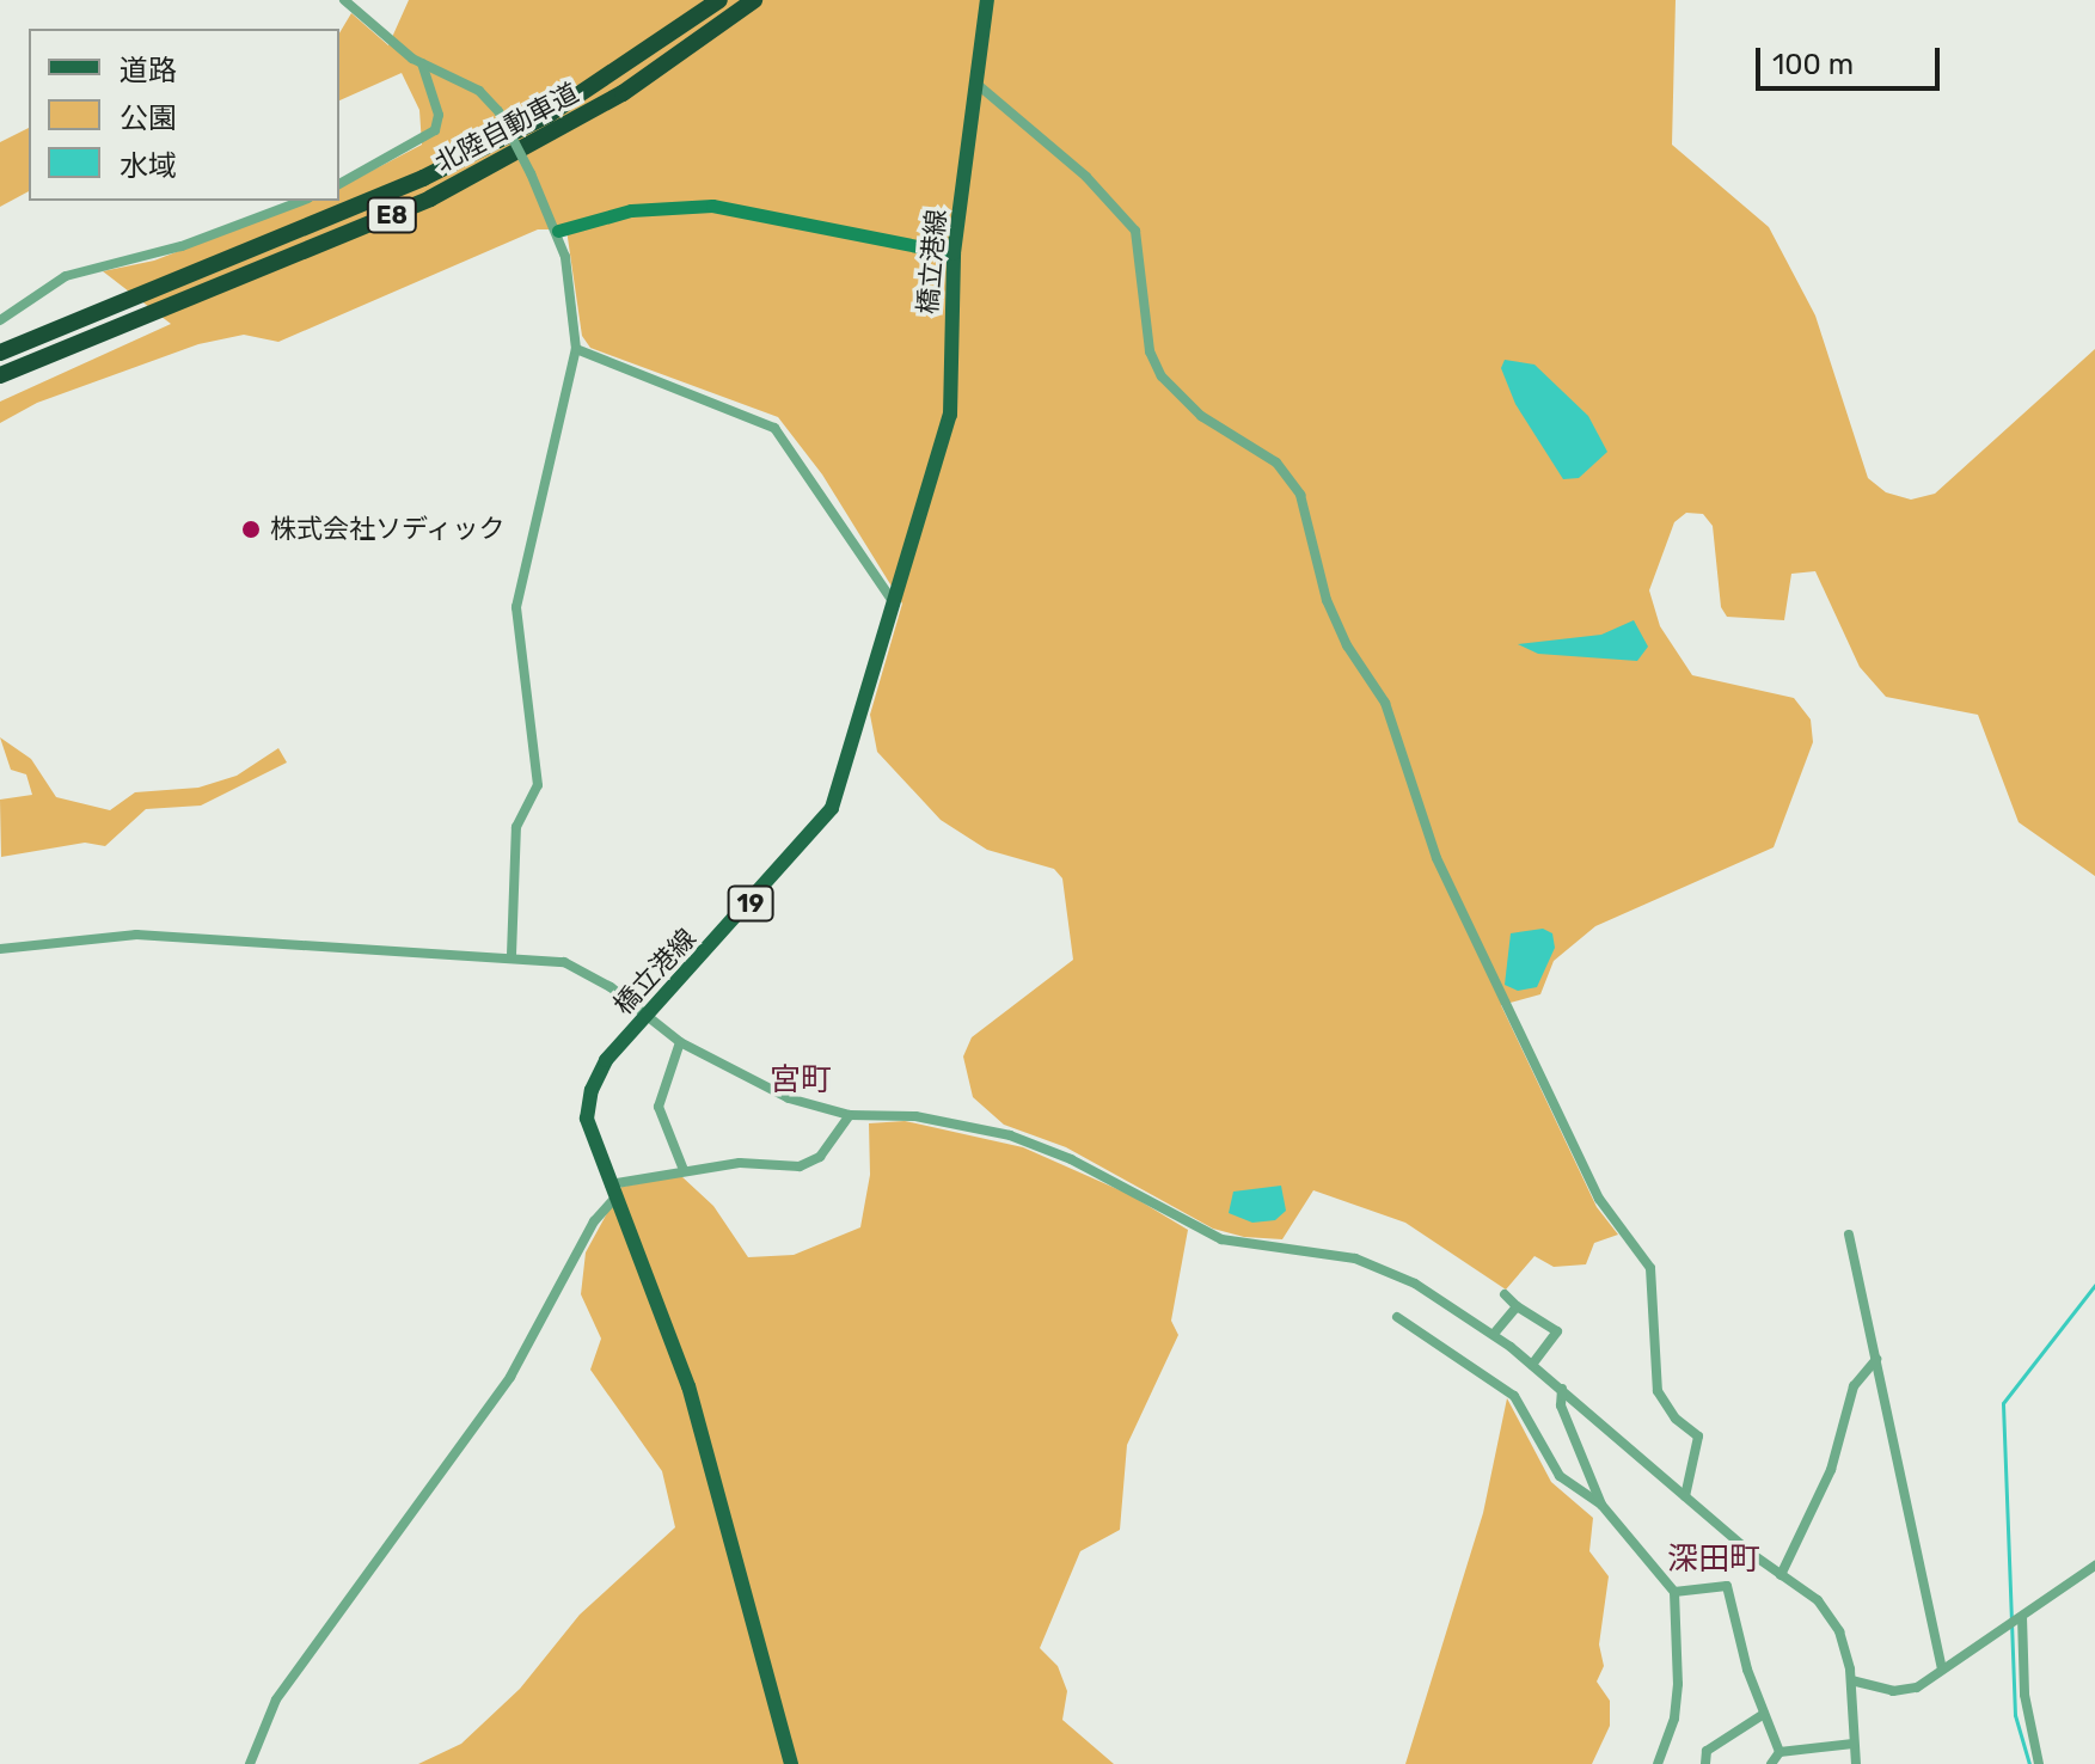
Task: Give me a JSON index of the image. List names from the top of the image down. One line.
{"streets":{"highway":["北陸自動車道","E8"],"main road":["橋立港線","19"]},"districts":["宮町","深田町"],"places":["株式会社ソディック"],"legend":["道路","公園","水域"],"scale_bar":"100 m"}
